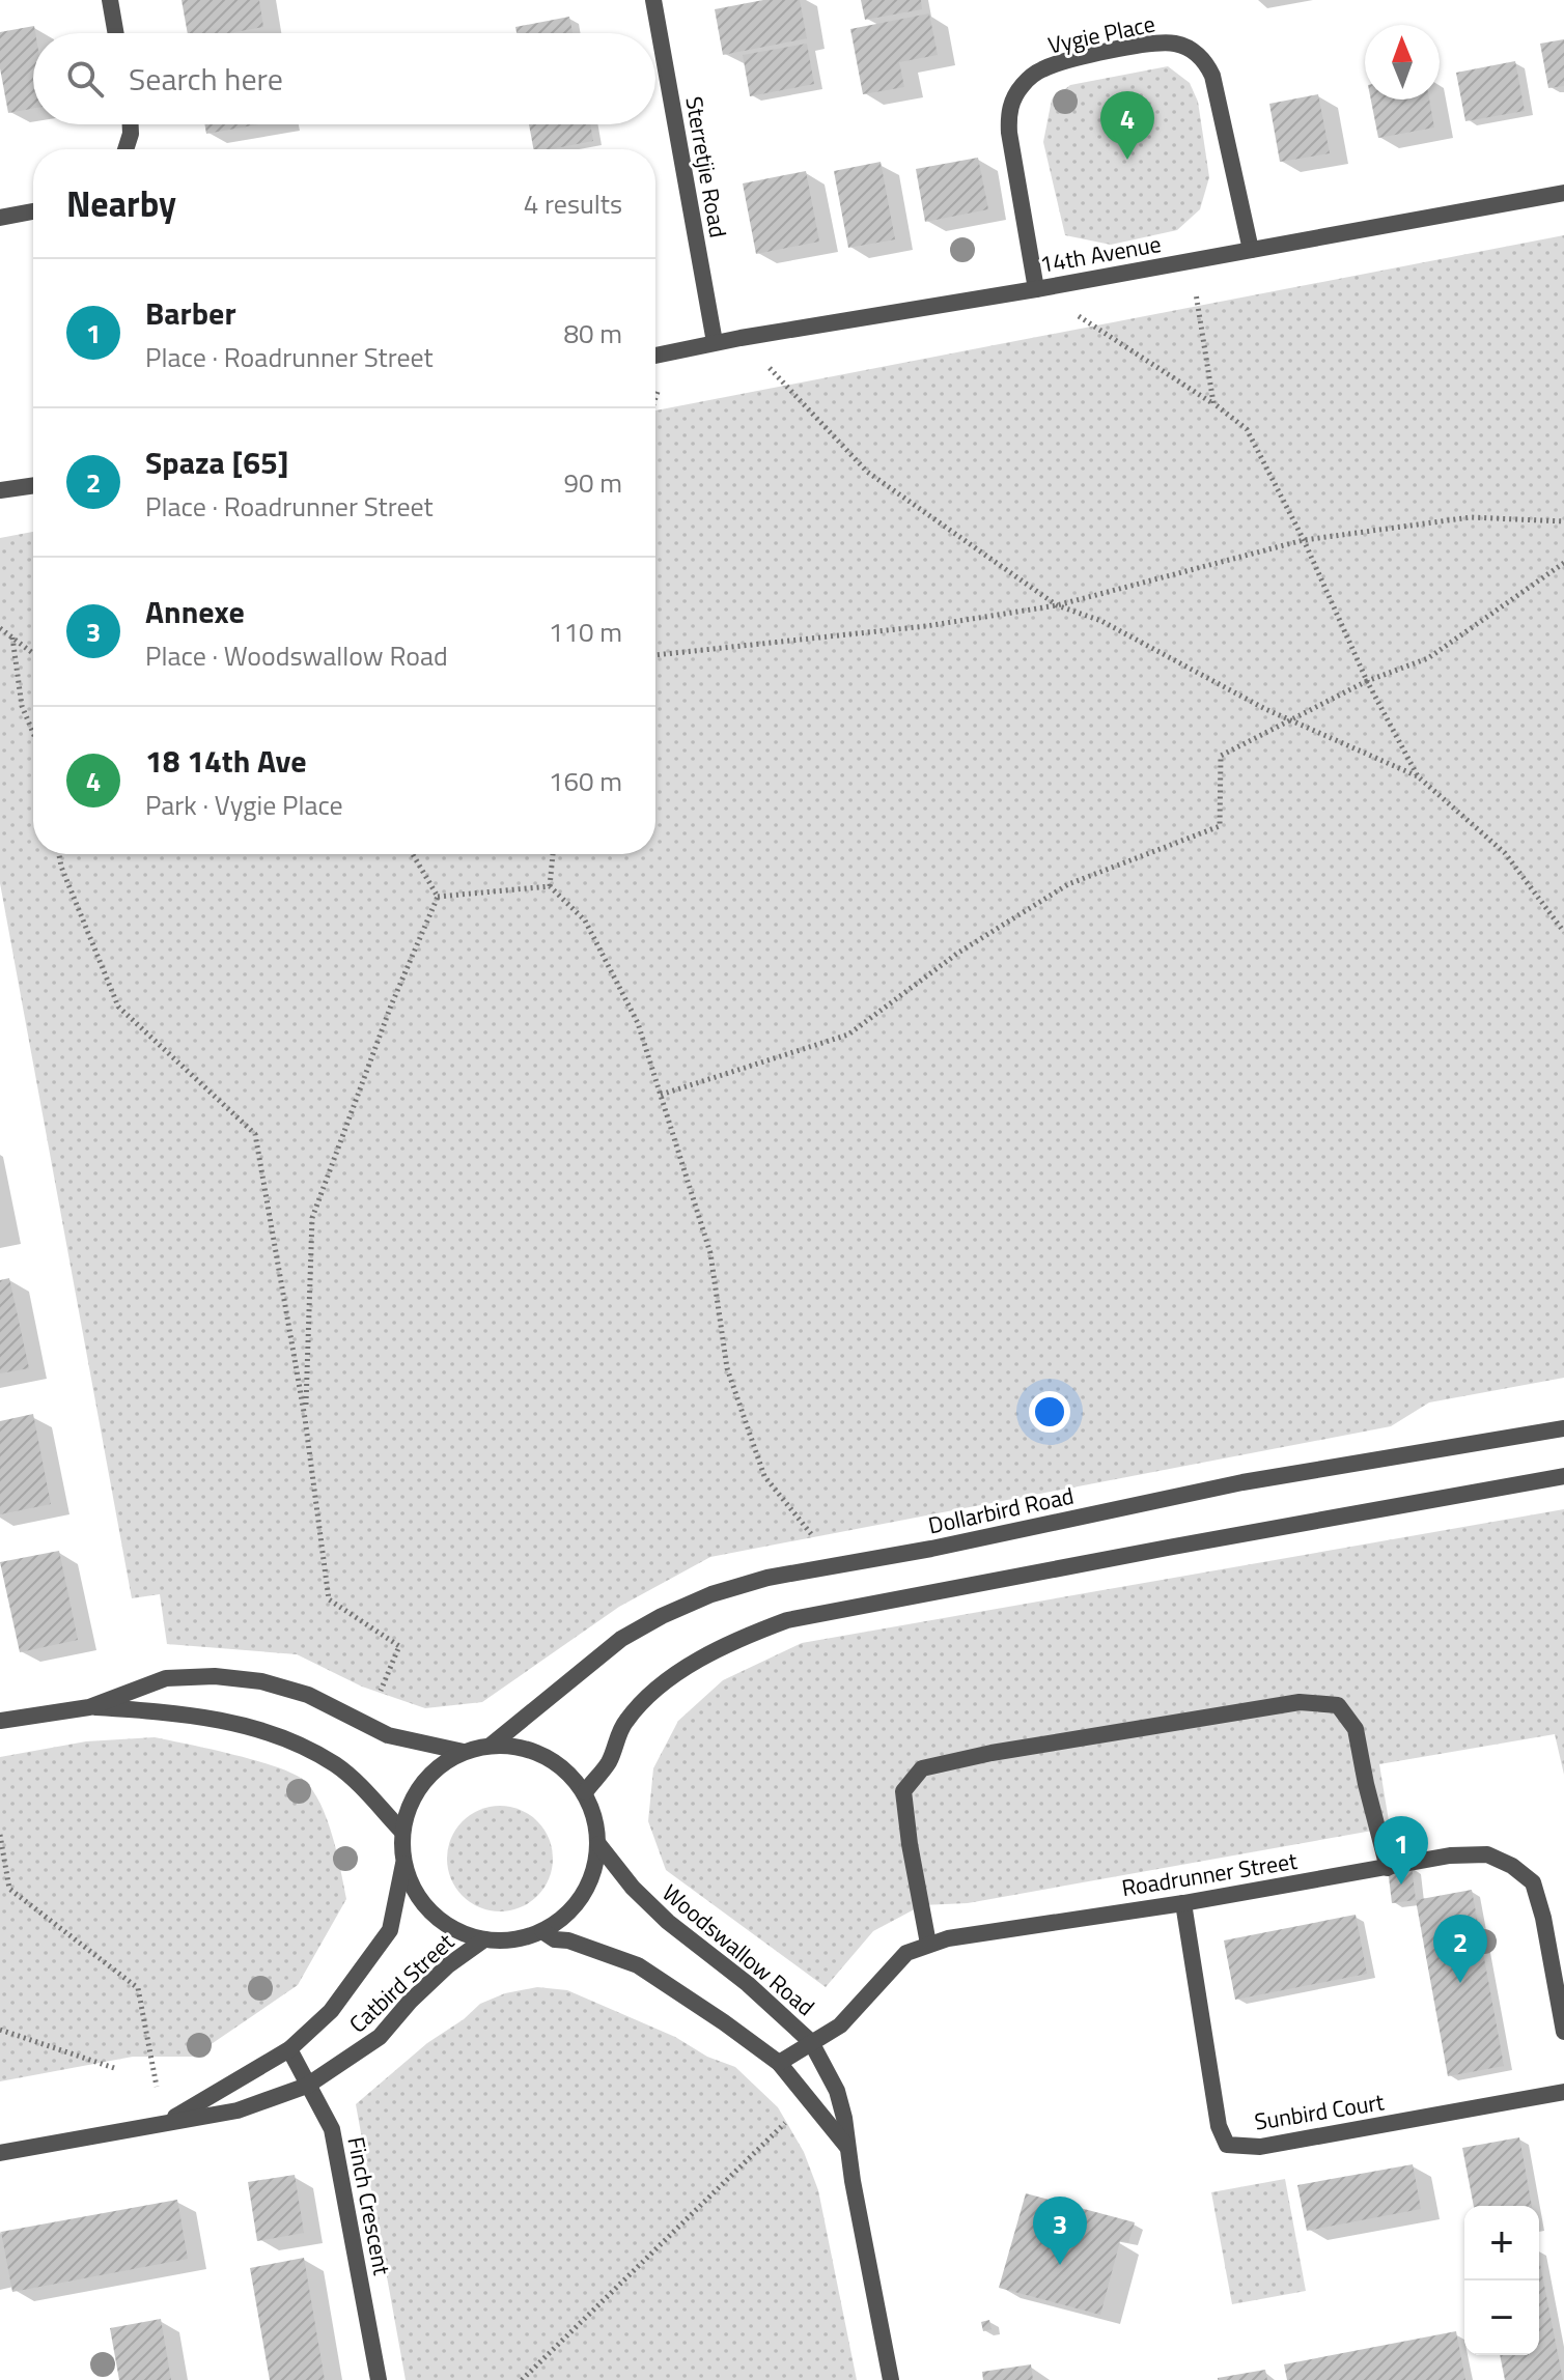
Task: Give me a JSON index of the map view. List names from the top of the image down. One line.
{"streets":{"street":["Vygie Place","Sterretjie Road","14th Avenue","Dollarbird Road","Roadrunner Street","Woodswallow Road","Catbird Street","Sunbird Court","Finch Crescent"]},"crossings":[["Vygie Place","14th Avenue"],["Sterretjie Road","14th Avenue"],["Dollarbird Road","Woodswallow Road"],["Dollarbird Road","Catbird Street"],["Roadrunner Street","Woodswallow Road"],["Roadrunner Street","Sunbird Court"],["Woodswallow Road","Catbird Street"],["Catbird Street","Finch Crescent"]],"north":"top","page":{"search":"Search here","pins":["4","1","2","3"],"heading":["Nearby","4 results"],"list":[{"mark":"1","name":"Barber","note":"Place · Roadrunner Street","value":"80 m"},{"mark":"2","name":"Spaza [65]","note":"Place · Roadrunner Street","value":"90 m"},{"mark":"3","name":"Annexe","note":"Place · Woodswallow Road","value":"110 m"},{"mark":"4","name":"18 14th Ave","note":"Park · Vygie Place","value":"160 m"}],"map_buttons":["+","−"]}}
